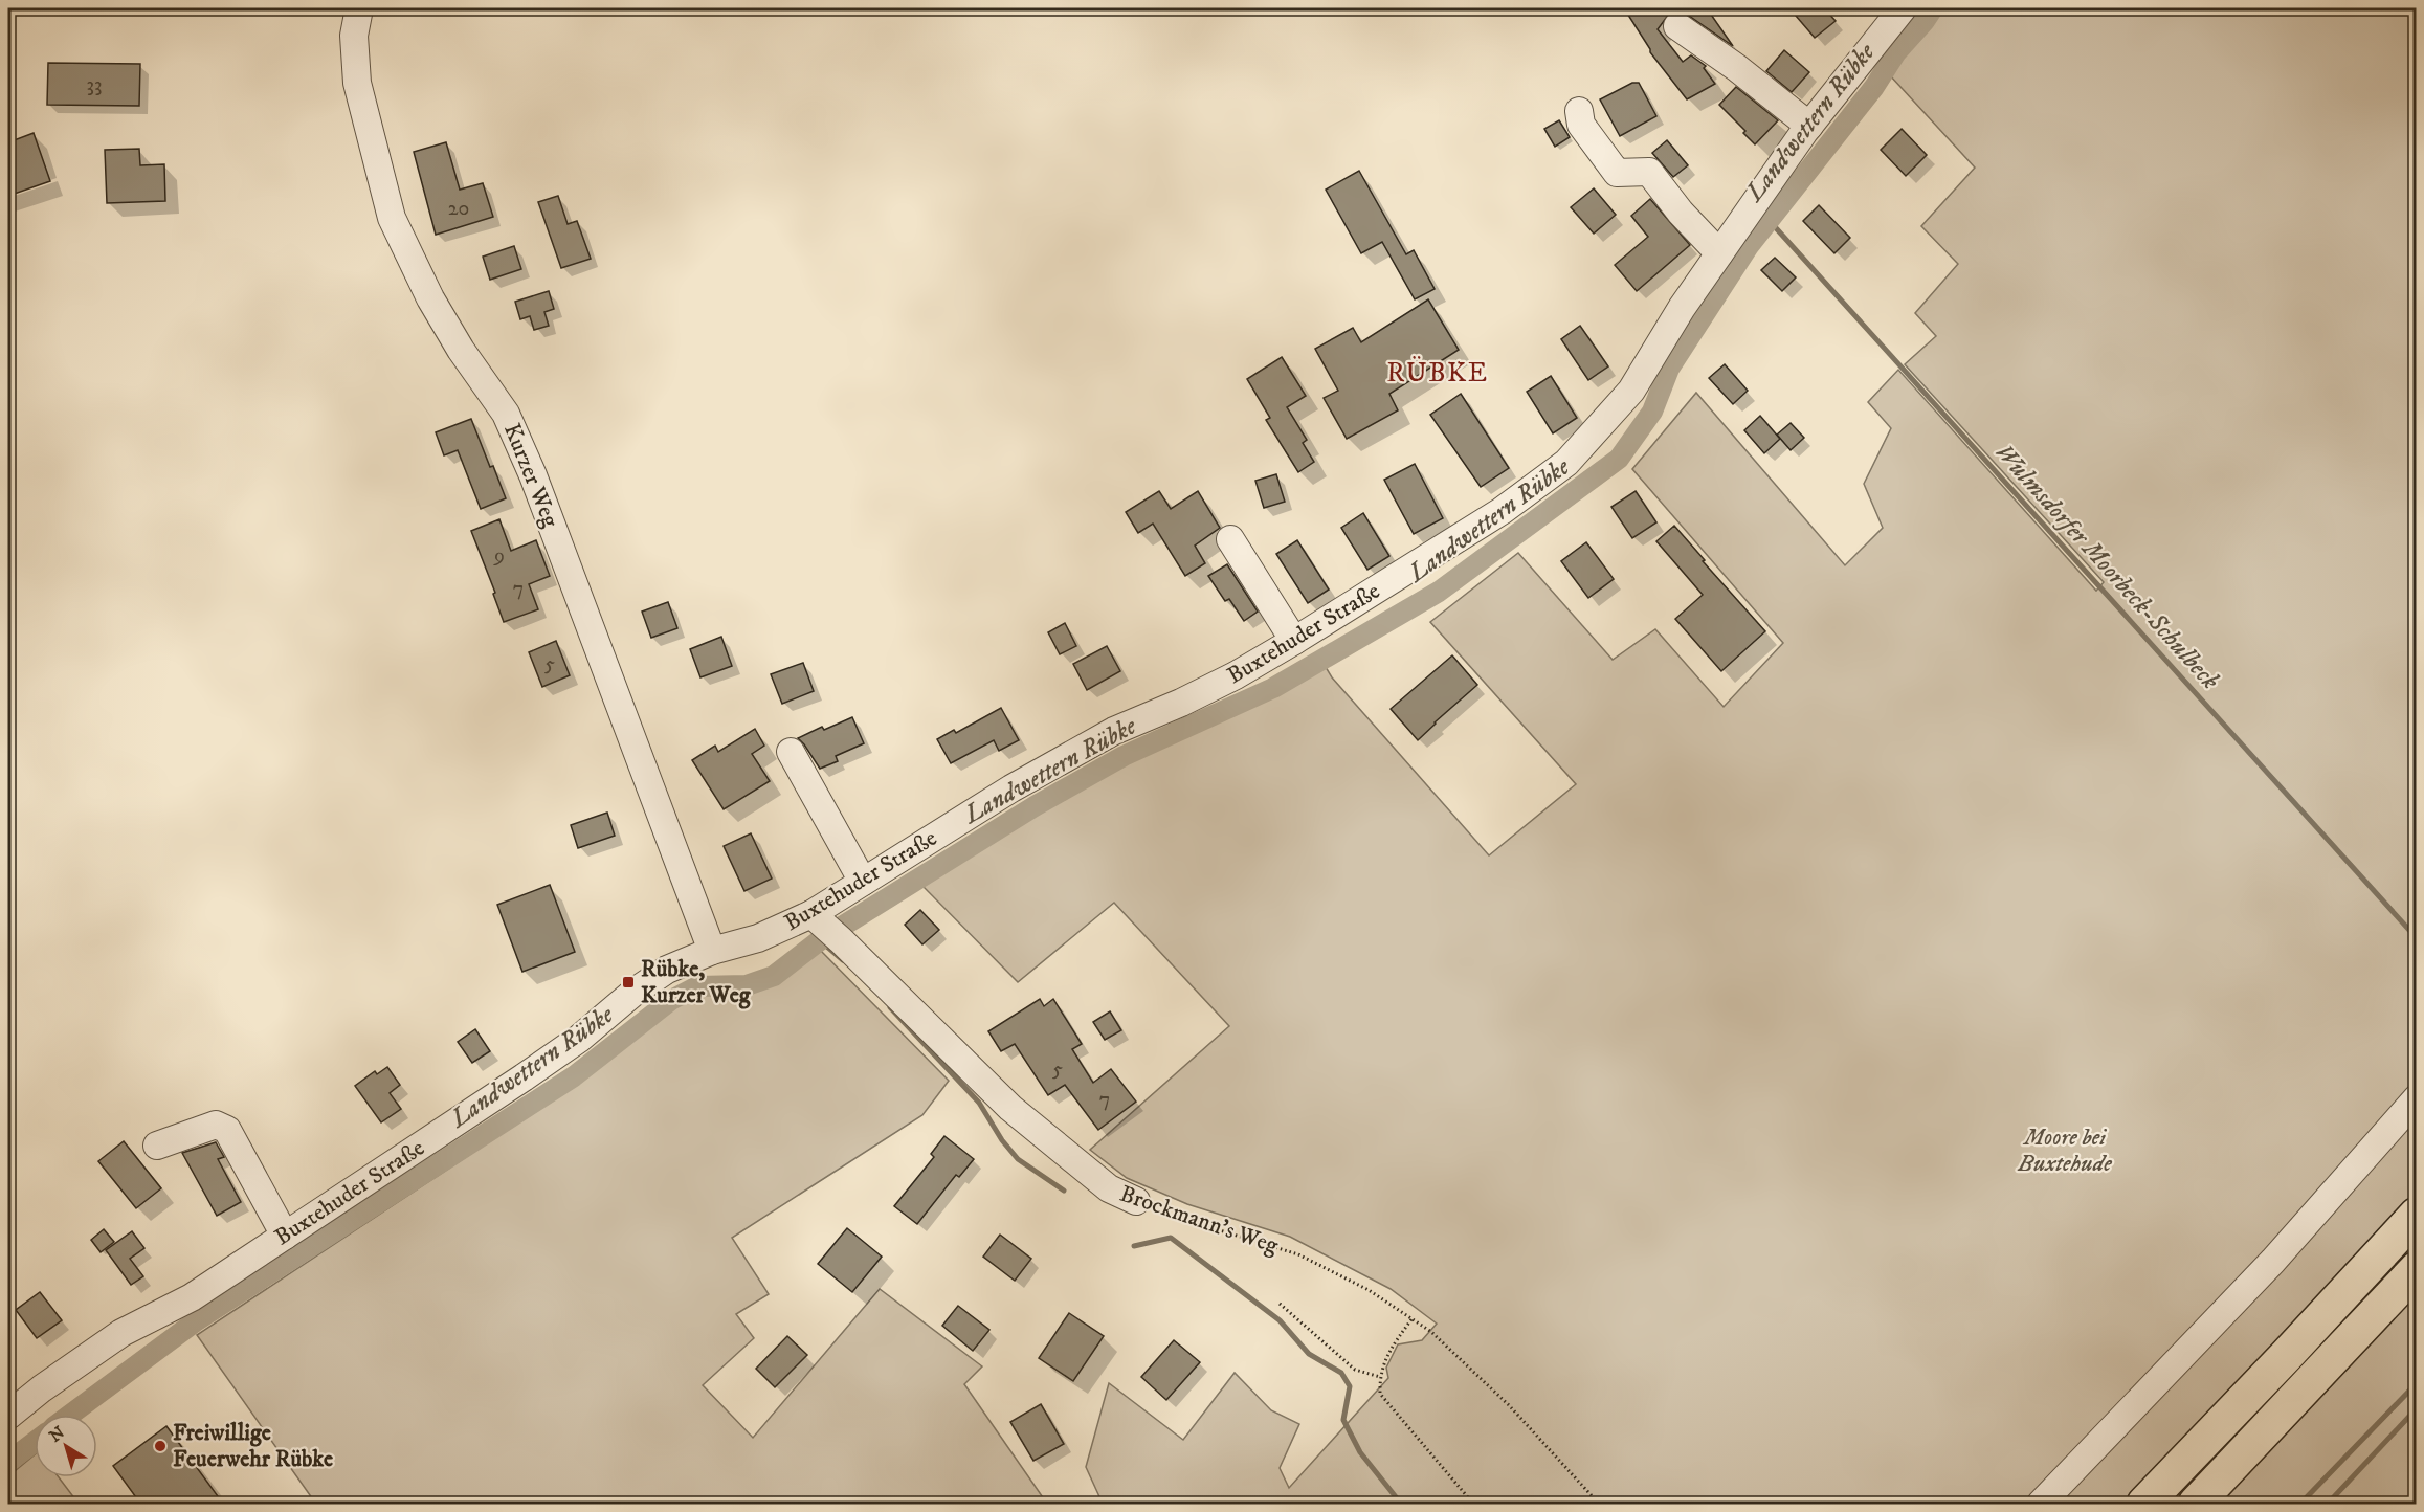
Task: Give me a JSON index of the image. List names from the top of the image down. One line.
{"streets":{"street":["Kurzer Weg","Buxtehuder Straße","Brockmann's Weg"]},"crossings":[["Kurzer Weg","Buxtehuder Straße"],["Buxtehuder Straße","Brockmann's Weg"]],"districts":["RÜBKE"],"water":["Landwettern Rübke","Wulmsdorfer Moorbeck-Schulbeck"],"parks":["Moore bei Buxtehude"],"places":{"transit":["Rübke, Kurzer Weg"],"other":["Freiwillige Feuerwehr Rübke"]},"house_numbers":["33","20","9","7","5","5","7"],"north":"top left"}
